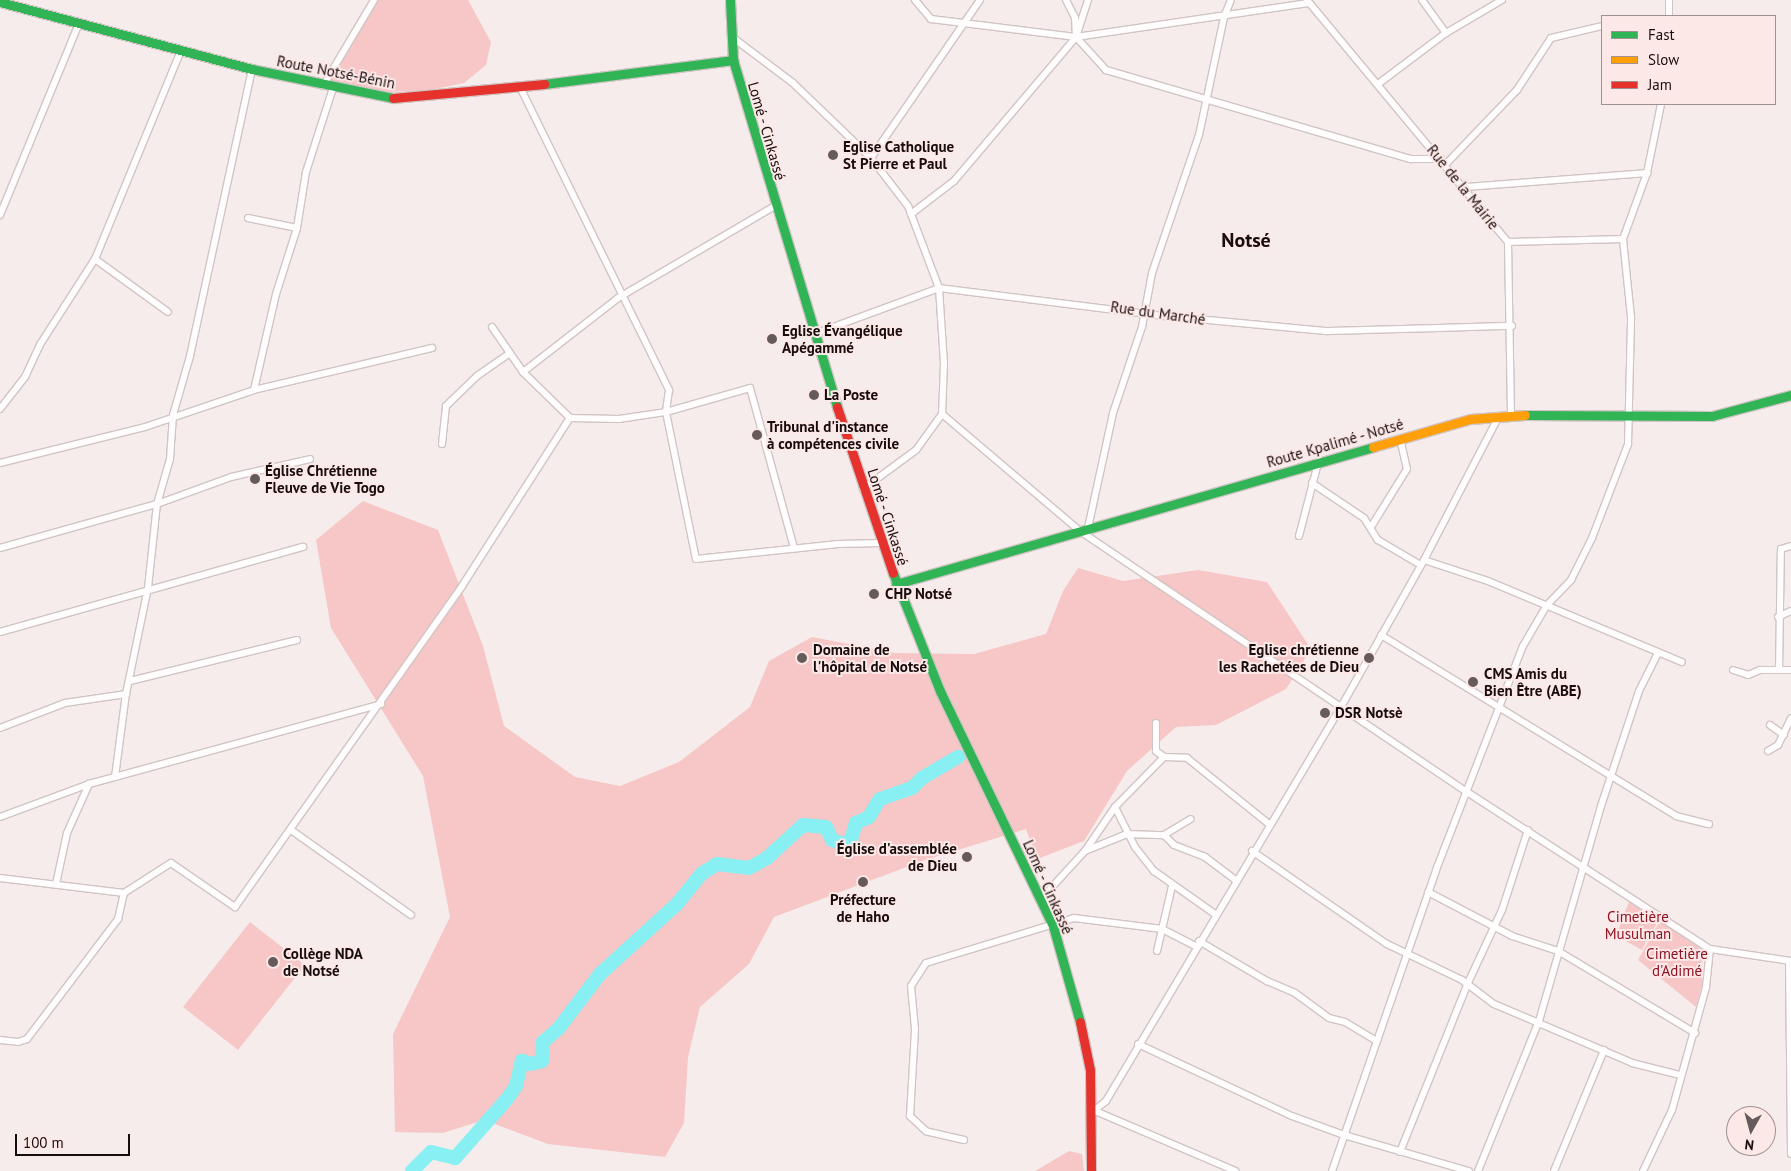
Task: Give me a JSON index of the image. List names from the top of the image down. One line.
{"streets":{"main road":["Route Notsé-Bénin","Lomé - Cinkassé","Route Kpalimé - Notsé"],"street":["Rue de la Mairie","Rue du Marché"]},"crossings":[["Route Notsé-Bénin","Lomé - Cinkassé"],["Lomé - Cinkassé","Rue du Marché"],["Lomé - Cinkassé","Route Kpalimé - Notsé"],["Rue de la Mairie","Rue du Marché"],["Rue de la Mairie","Route Kpalimé - Notsé"]],"districts":["Notsé"],"parks":["Cimetière Musulman","Cimetière d'Adimé"],"places":["Eglise Catholique St Pierre et Paul","Eglise Évangélique Apégammé","La Poste","Tribunal d'instance à compétences civile","Église Chrétienne Fleuve de Vie Togo","CHP Notsé","Domaine de l'hôpital de Notsé","Eglise chrétienne les Rachetées de Dieu","CMS Amis du Bien Être (ABE)","DSR Notsè","Église d'assemblée de Dieu","Préfecture de Haho","Collège NDA de Notsé"],"legend":["Fast","Slow","Jam"],"scale_bar":"100 m","north":"bottom"}
